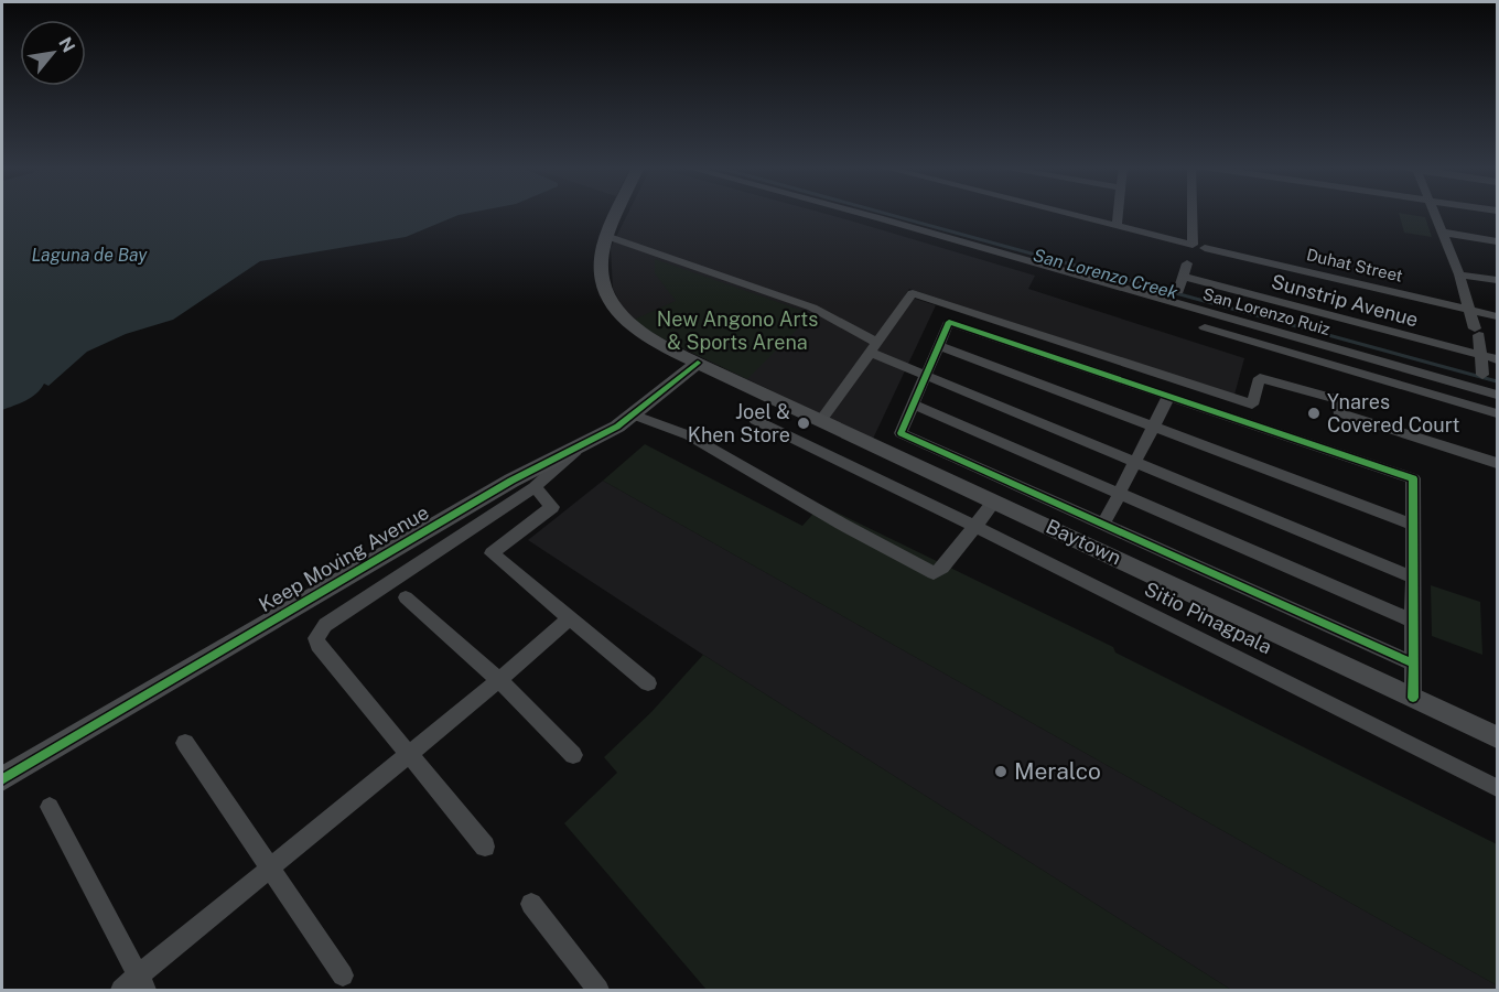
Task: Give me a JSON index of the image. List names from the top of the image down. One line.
{"streets":{"main road":["Baytown","Keep Moving Avenue"],"street":["Duhat Street","Sunstrip Avenue","San Lorenzo Ruiz","Sitio Pinagpala"]},"crossings":[["Baytown","Keep Moving Avenue"]],"water":["Laguna de Bay","San Lorenzo Creek"],"parks":["New Angono Arts & Sports Arena"],"places":["Ynares Covered Court","Joel & Khen Store","Meralco"],"north":"top right"}
